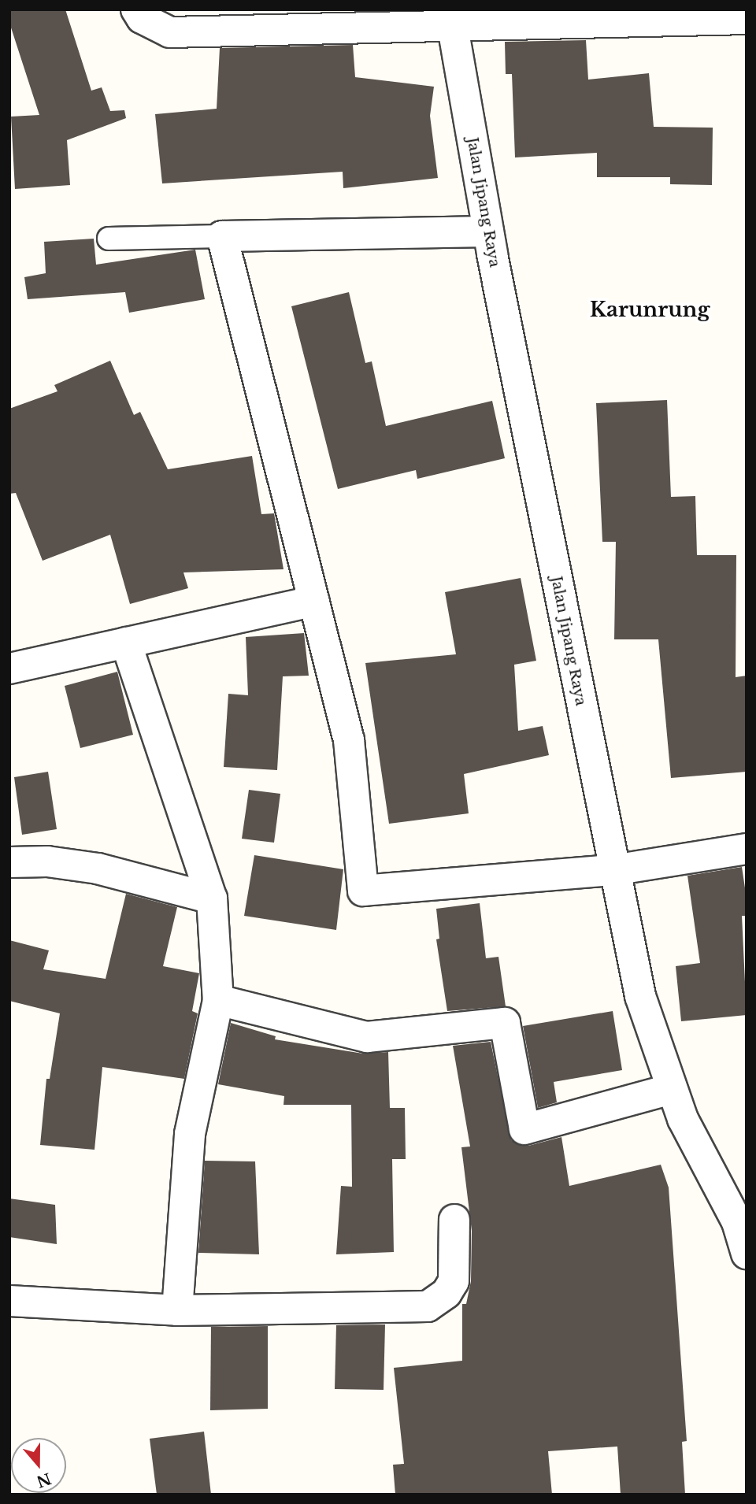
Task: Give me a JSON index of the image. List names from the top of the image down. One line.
{"streets":{"street":["Jalan Jipang Raya"]},"districts":["Karunrung"],"north":"bottom"}
